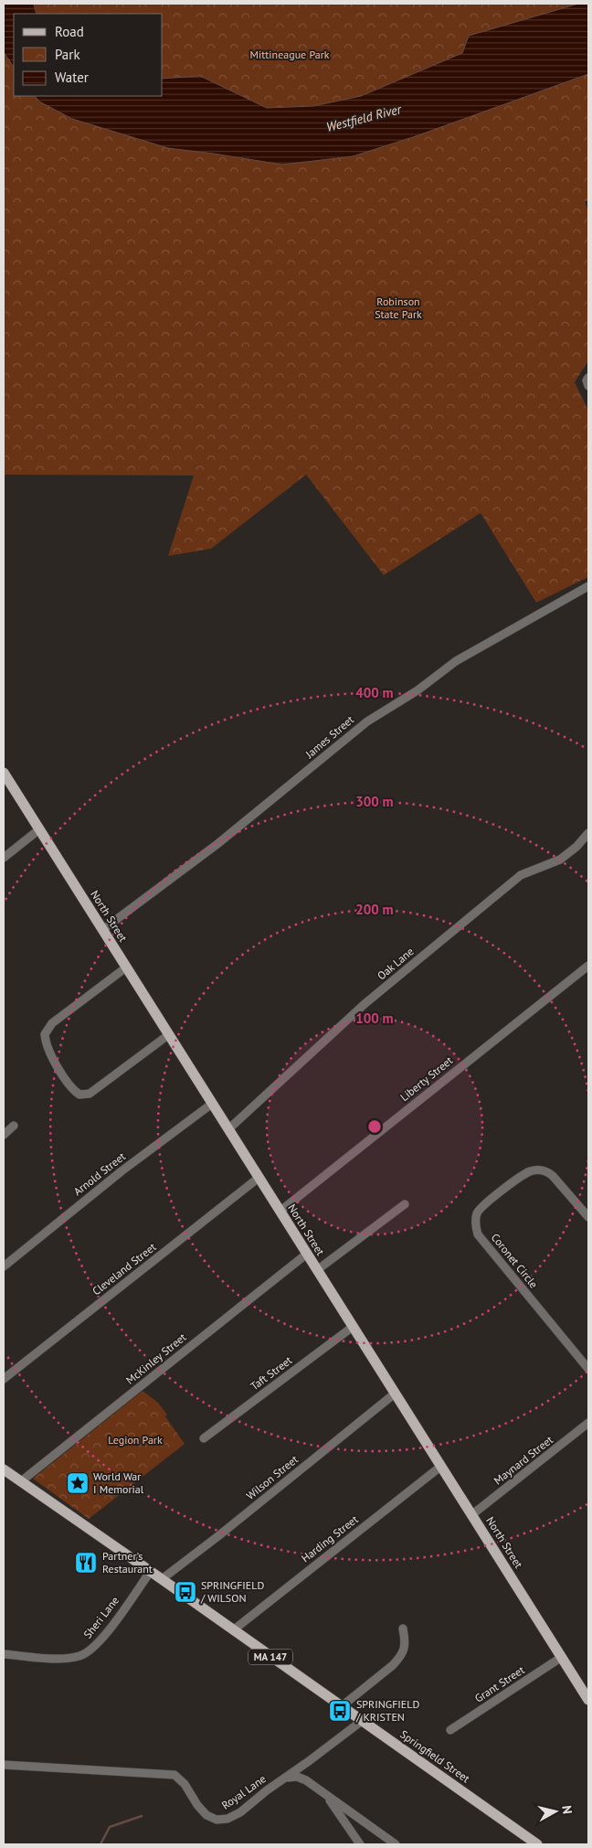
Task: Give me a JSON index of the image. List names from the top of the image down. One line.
{"streets":{"main road":["North Street","MA 147","Springfield Street"],"street":["James Street","Oak Lane","Liberty Street","Arnold Street","Coronet Circle","Cleveland Street","McKinley Street","Taft Street","Maynard Street","Wilson Street","Harding Street","Sheri Lane","Grant Street","Royal Lane"]},"crossings":[["James Street","North Street"],["North Street","Oak Lane"],["North Street","Liberty Street"],["North Street","Arnold Street"],["North Street","Cleveland Street"],["North Street","McKinley Street"],["North Street","Taft Street"],["North Street","Maynard Street"],["North Street","Wilson Street"],["North Street","Harding Street"],["North Street","Grant Street"],["McKinley Street","Springfield Street"],["Wilson Street","Springfield Street"],["Harding Street","Springfield Street"],["Sheri Lane","Springfield Street"],["Springfield Street","Royal Lane"]],"water":["Westfield River"],"parks":["Mittineague Park","Robinson State Park","Legion Park"],"places":{"place":["World War I Memorial"],"restaurant":["Partner's Restaurant"],"bus stop":["SPRINGFIELD / WILSON","SPRINGFIELD / KRISTEN"]},"legend":["Road","Park","Water"],"north":"right","rings":["400 m","300 m","200 m","100 m"]}
